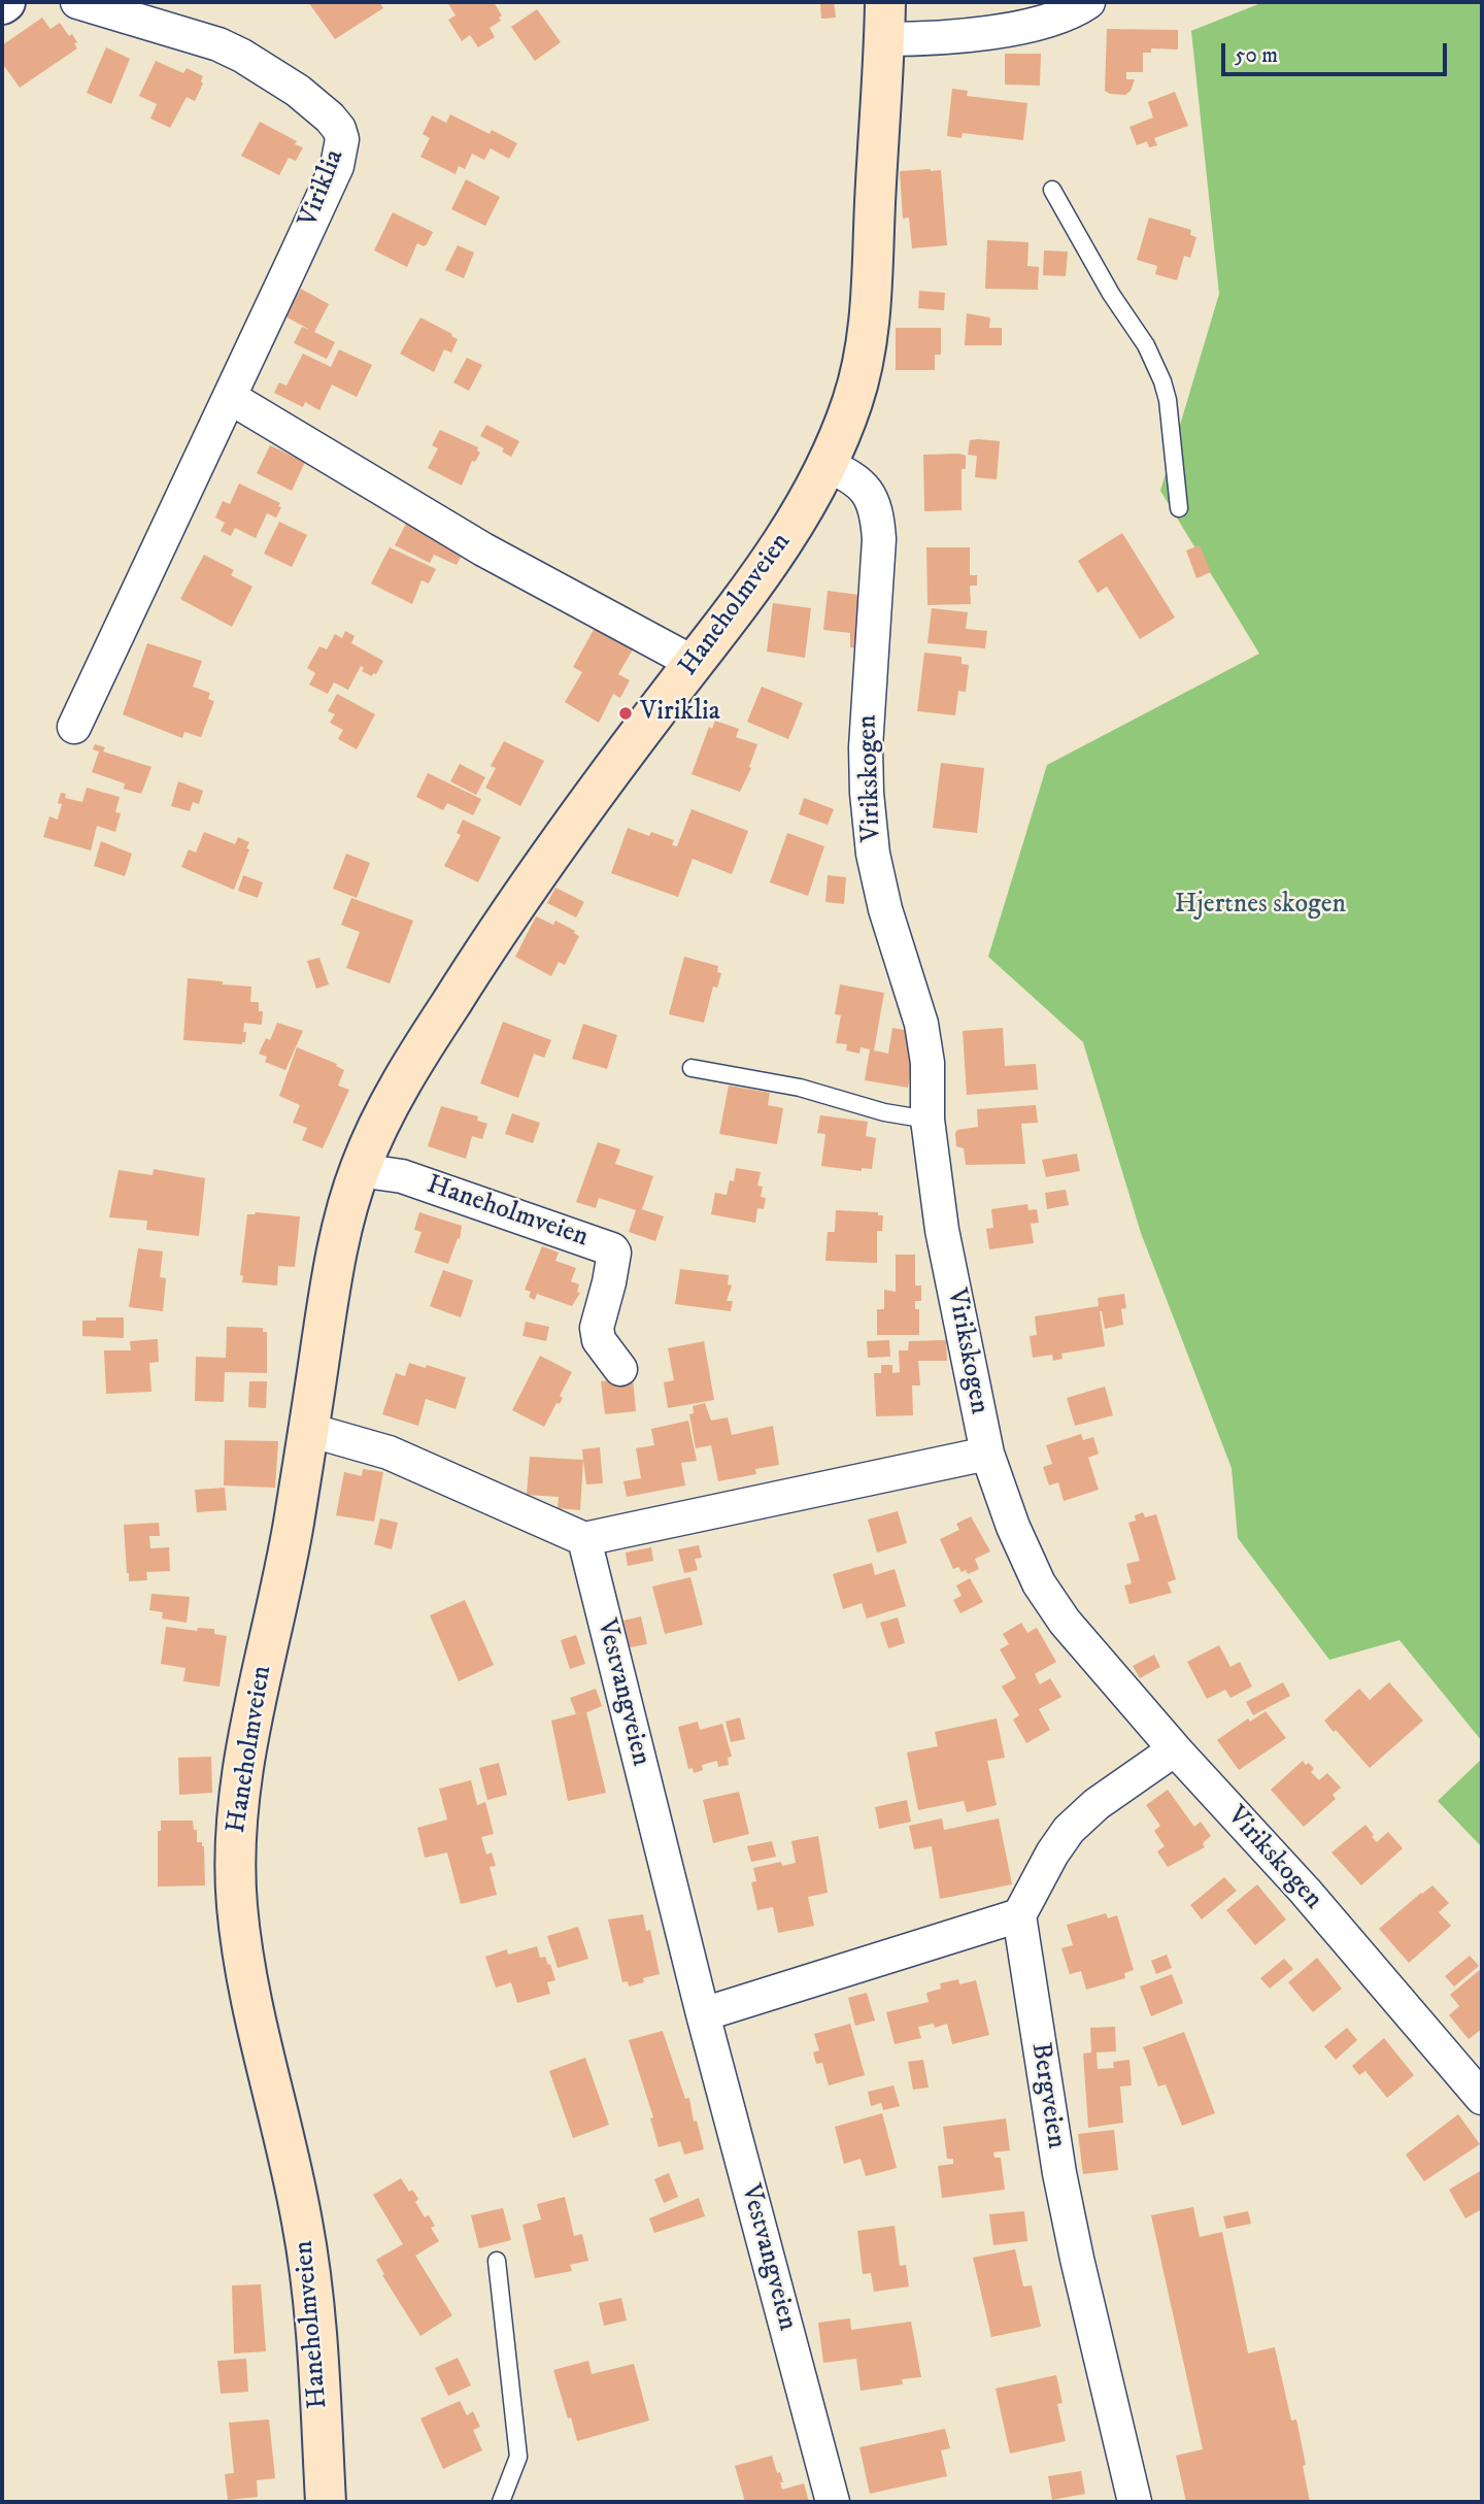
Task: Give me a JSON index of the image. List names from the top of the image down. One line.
{"streets":{"main road":["Haneholmveien"],"street":["Viriklia","Virikskogen","Vestvangveien","Bergveien"]},"crossings":[["Haneholmveien","Virikskogen"]],"parks":["Hjertnes skogen"],"places":["Viriklia"],"scale_bar":"50 m"}
